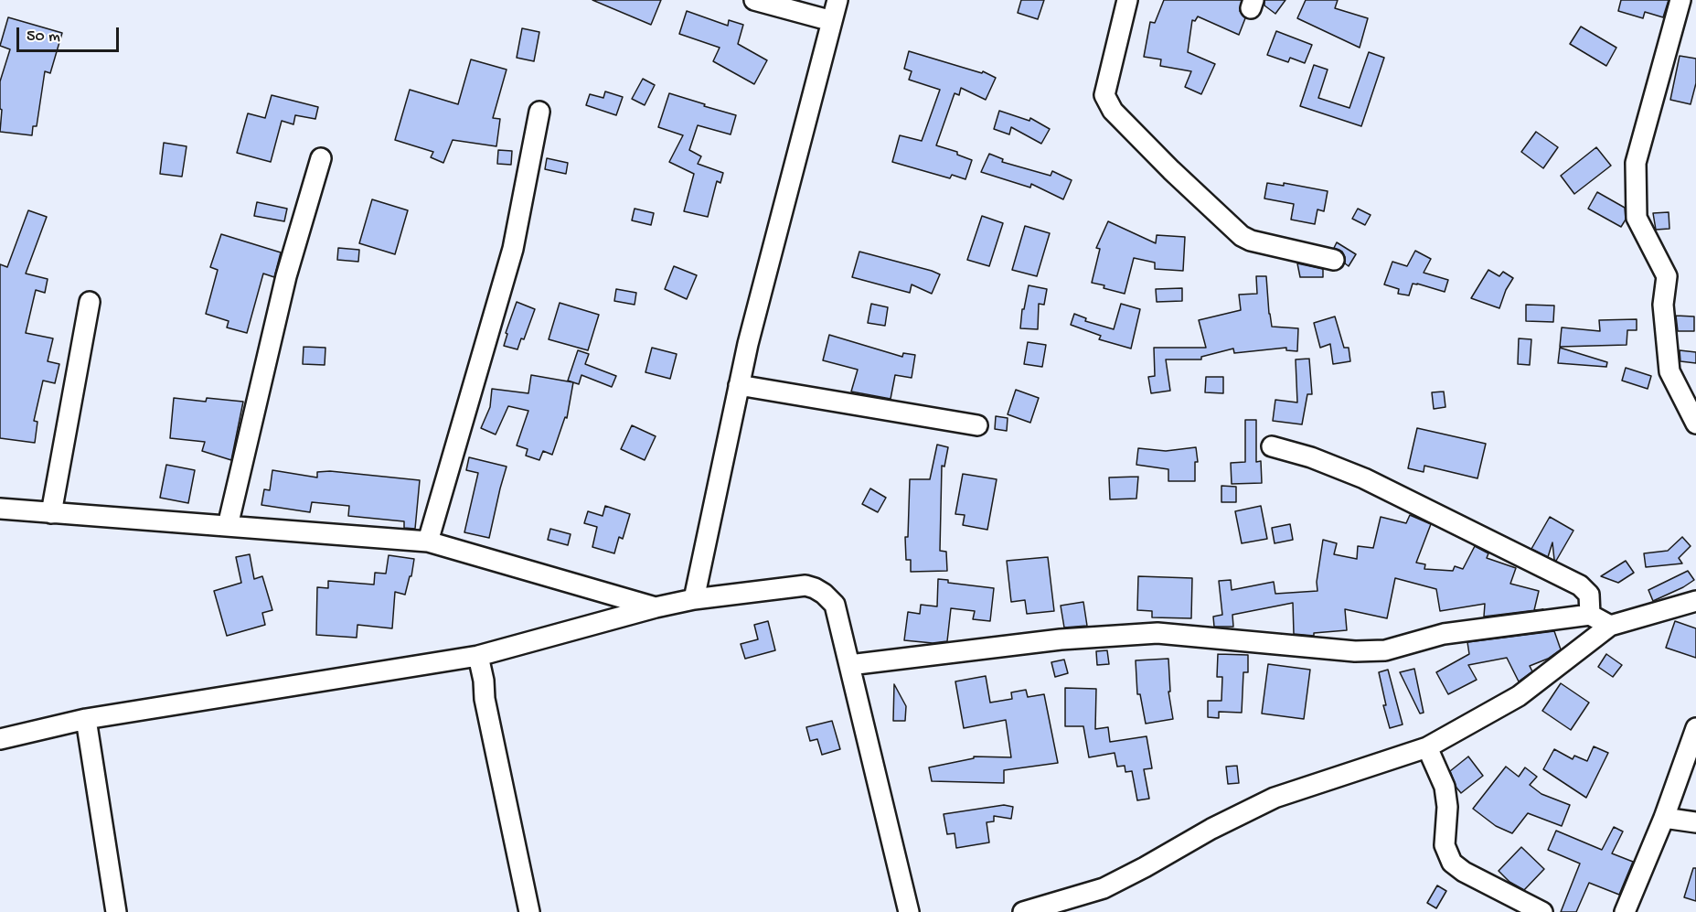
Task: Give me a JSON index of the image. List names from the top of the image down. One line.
{"scale_bar":"50 m"}
